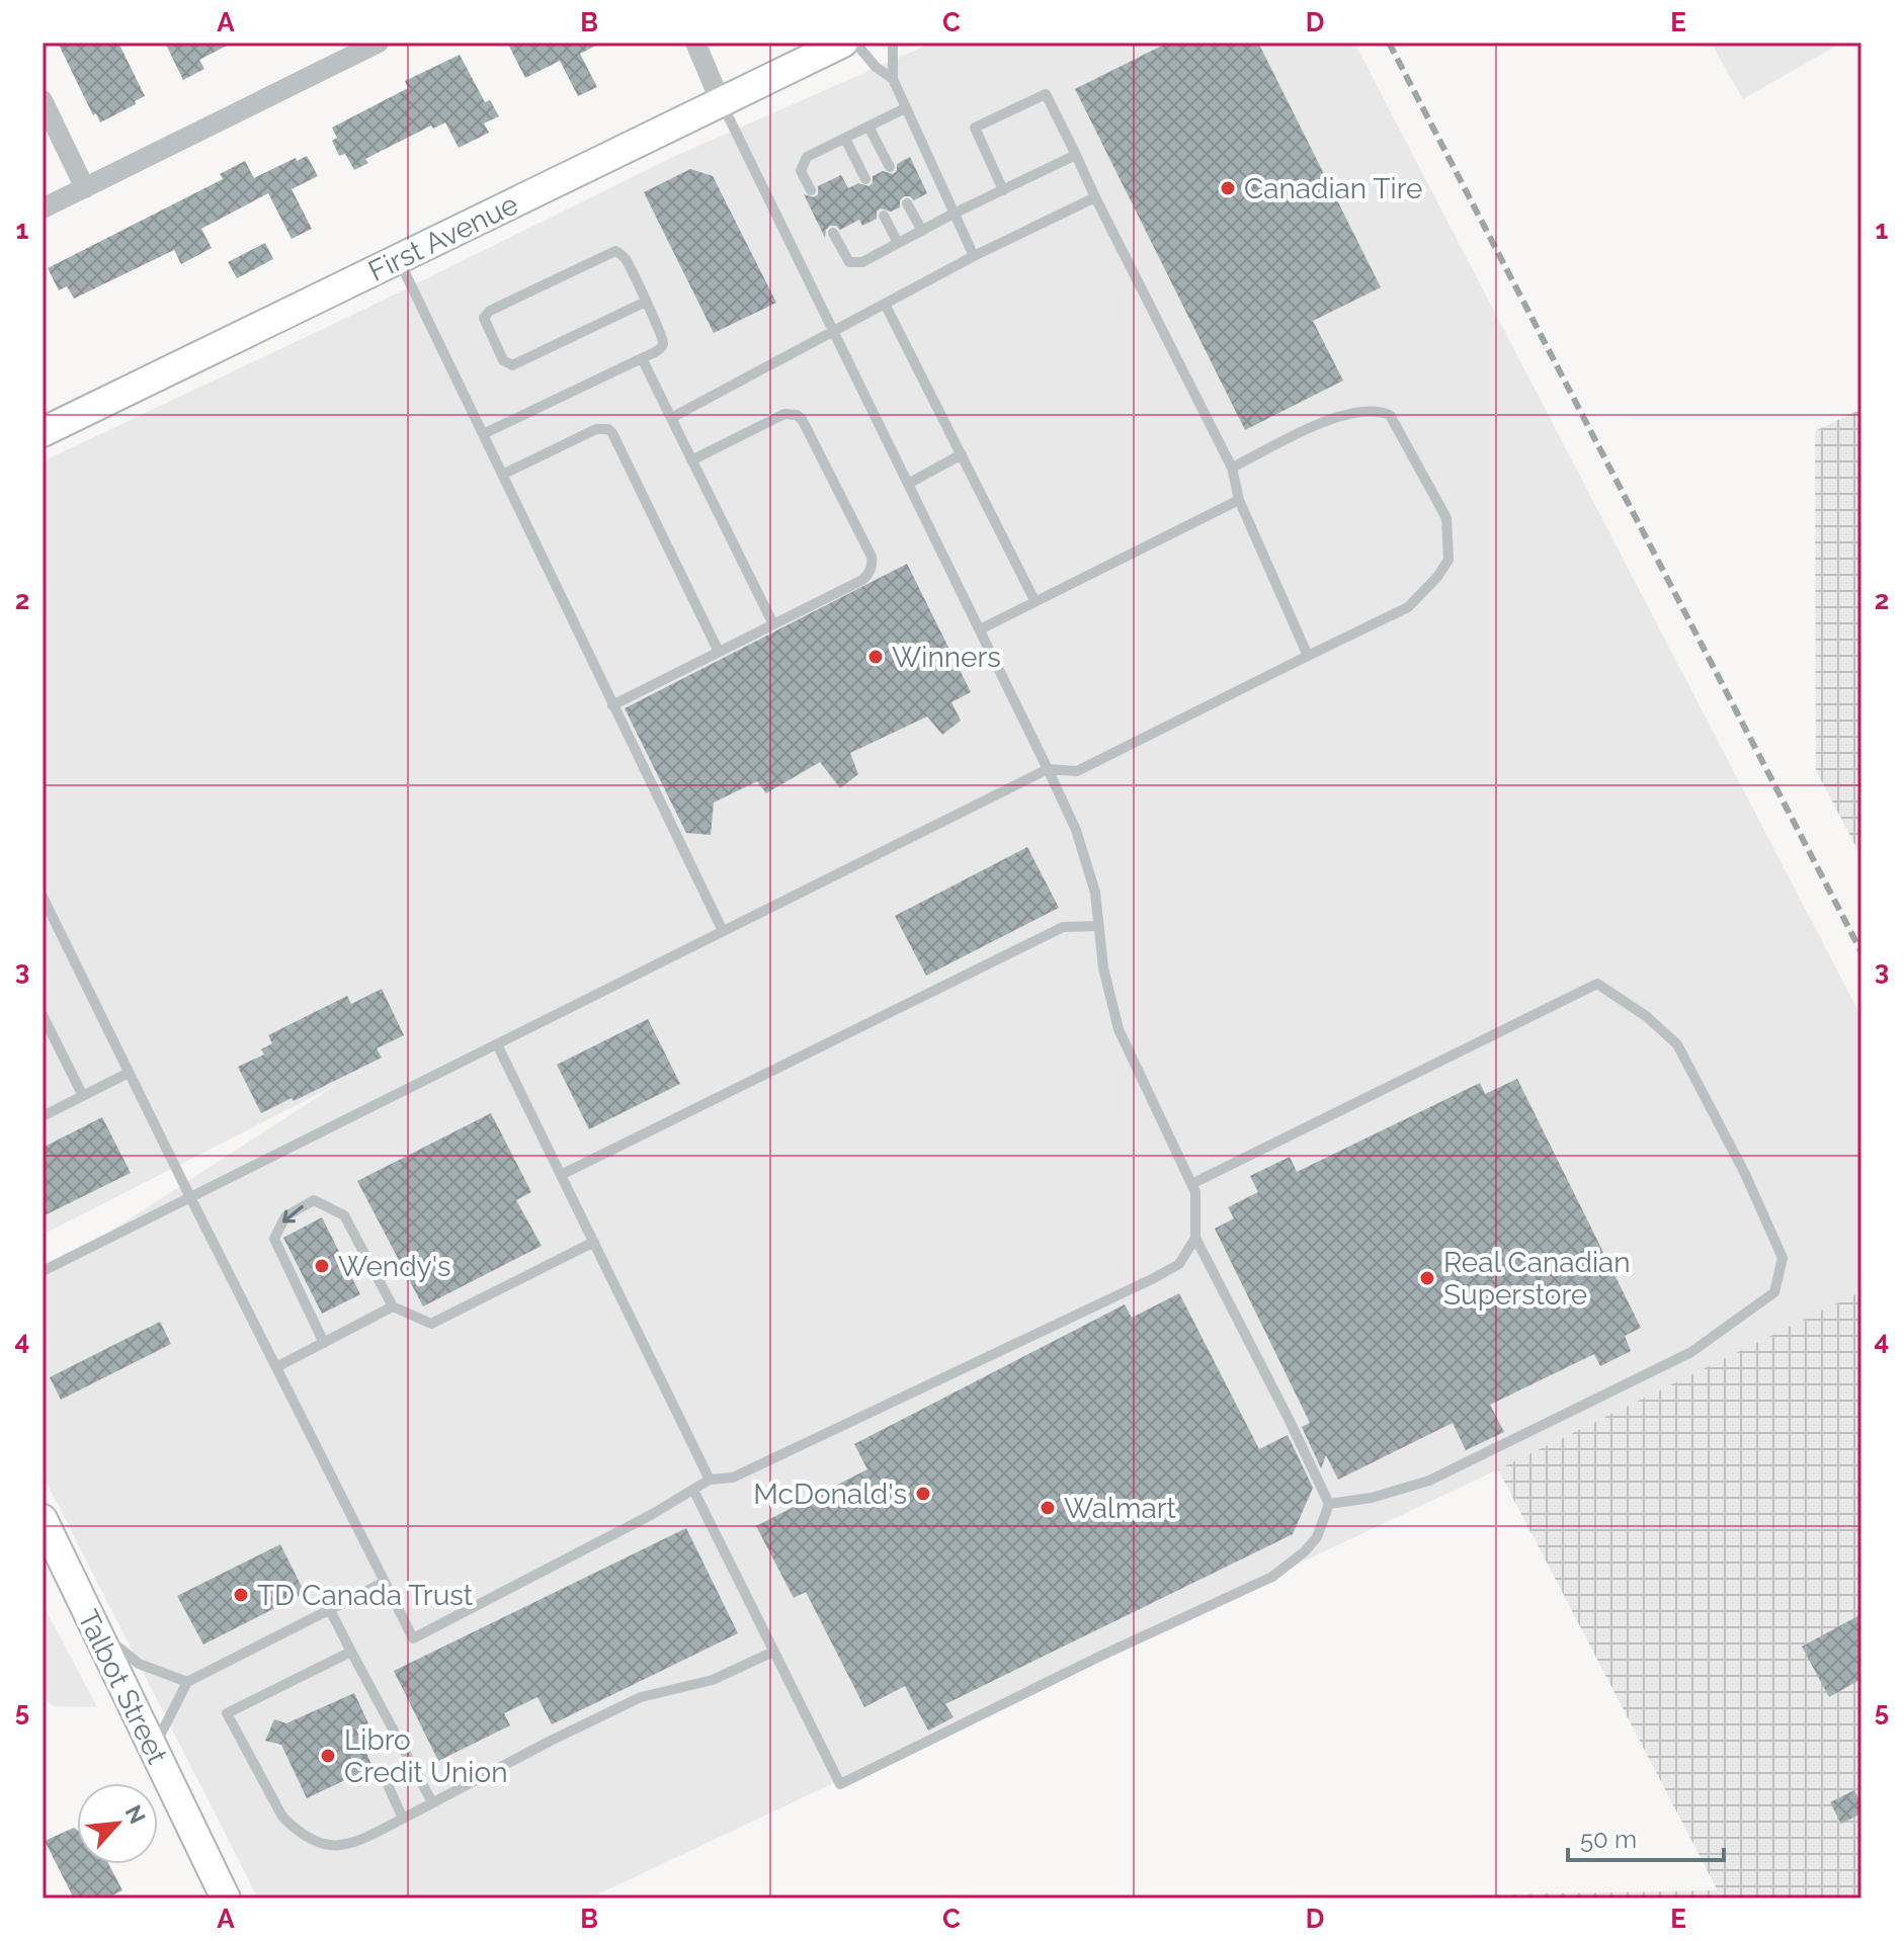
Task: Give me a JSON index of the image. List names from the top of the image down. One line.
{"streets":{"main road":["First Avenue","Talbot Street"]},"places":["Canadian Tire","Winners","Wendy's","Real Canadian Superstore","McDonald's","Walmart","TD Canada Trust","Libro Credit Union"],"scale_bar":"50 m","north":"top right","grid":{"columns":["A","B","C","D","E"],"rows":["1","2","3","4","5"]}}
